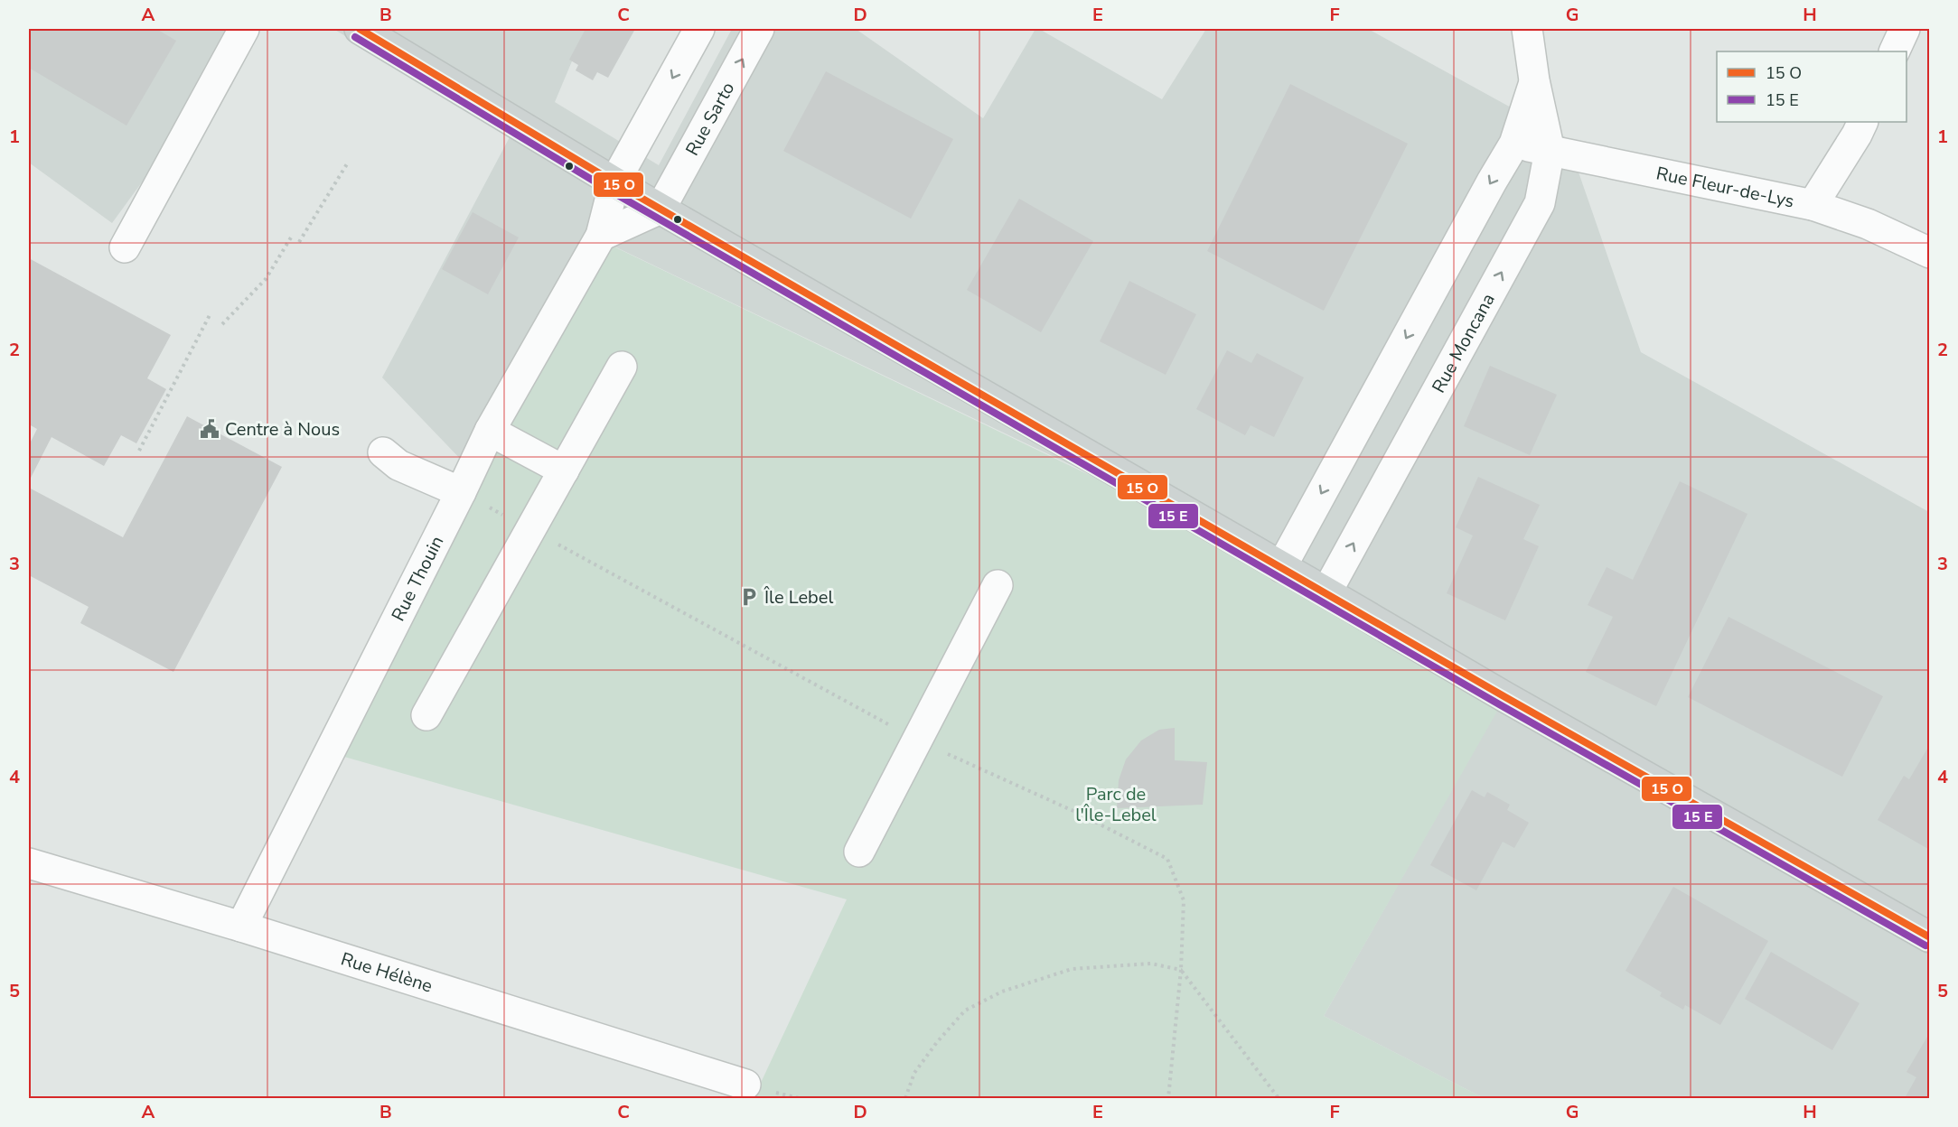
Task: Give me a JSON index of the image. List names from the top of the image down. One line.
{"streets":{"street":["Rue Sarto","Rue Fleur-de-Lys","Rue Moncana","Rue Thouin","Rue Hélène"]},"crossings":[["Rue Fleur-de-Lys","Rue Moncana"],["Rue Thouin","Rue Hélène"]],"parks":["Parc de l'Île-Lebel"],"places":{"public building":["Centre à Nous"],"parking":["Île Lebel"]},"legend":["15 O","15 E"],"grid":{"columns":["A","B","C","D","E","F","G","H"],"rows":["1","2","3","4","5"]}}
